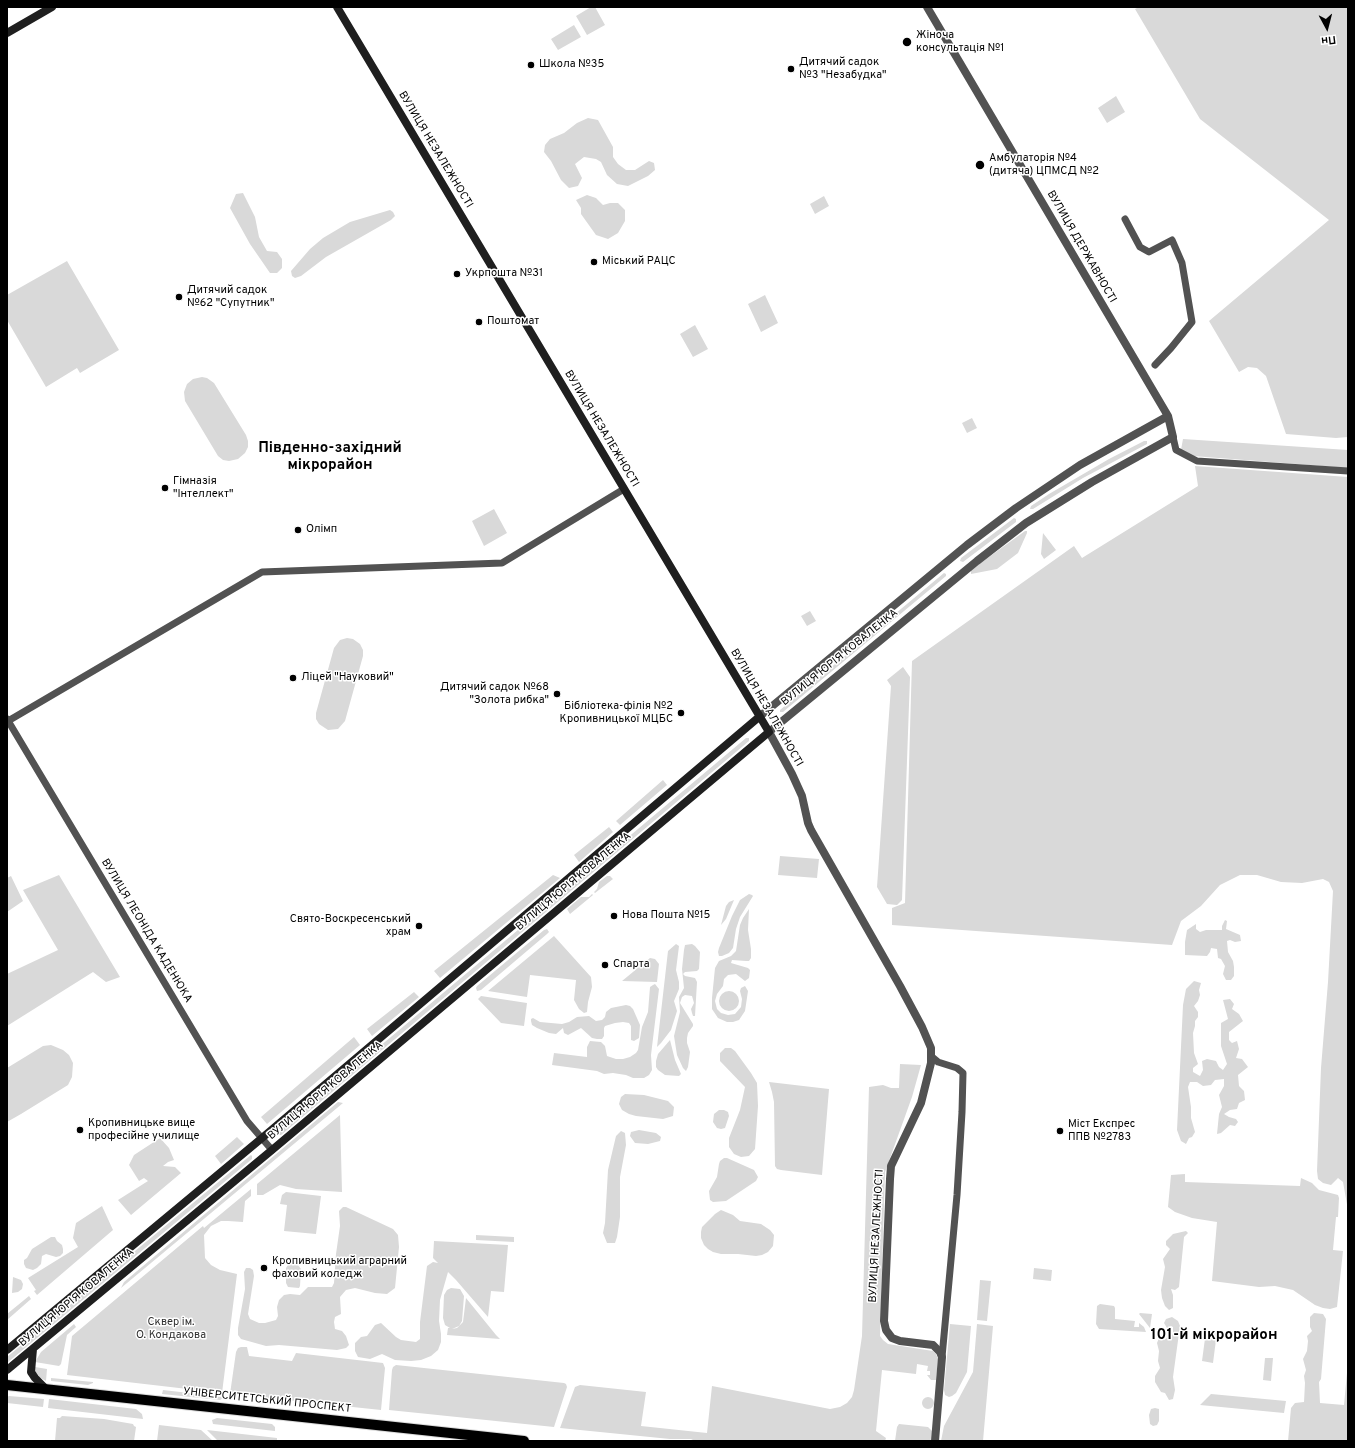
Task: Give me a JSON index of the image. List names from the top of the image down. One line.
{"streets":{"main road":["ВУЛИЦЯ НЕЗАЛЕЖНОСТІ","ВУЛИЦЯ ЮРІЯ КОВАЛЕНКА","УНІВЕРСИТЕТСЬКИЙ ПРОСПЕКТ"],"street":["ВУЛИЦЯ ДЕРЖАВНОСТІ","ВУЛИЦЯ ЛЕОНІДА КАДЕНЮКА"]},"crossings":[["ВУЛИЦЯ НЕЗАЛЕЖНОСТІ","ВУЛИЦЯ ЮРІЯ КОВАЛЕНКА"],["ВУЛИЦЯ ДЕРЖАВНОСТІ","ВУЛИЦЯ ЮРІЯ КОВАЛЕНКА"],["ВУЛИЦЯ ЮРІЯ КОВАЛЕНКА","ВУЛИЦЯ ЛЕОНІДА КАДЕНЮКА"]],"districts":["Південно-західний мікрорайон","101-й мікрорайон"],"parks":["Сквер ім. О. Кондакова"],"places":["Жіноча консультація №1","Школа №35","Дитячий садок №3 \"Незабудка\"","Амбулаторія №4 (дитяча) ЦПМСД №2","Міський РАЦС","Укрпошта №31","Дитячий садок №62 \"Супутник\"","Поштомат","Гімназія \"Інтеллект\"","Олімп","Ліцей \"Науковий\"","Дитячий садок №68 \"Золота рибка\"","Бібліотека-філія №2 Кропивницької МЦБС","Нова Пошта №15","Свято-Воскресенський храм","Спарта","Кропивницьке вище професійне училище","Міст Експрес ППВ №2783","Кропивницький аграрний фаховий коледж"],"north":"bottom"}
